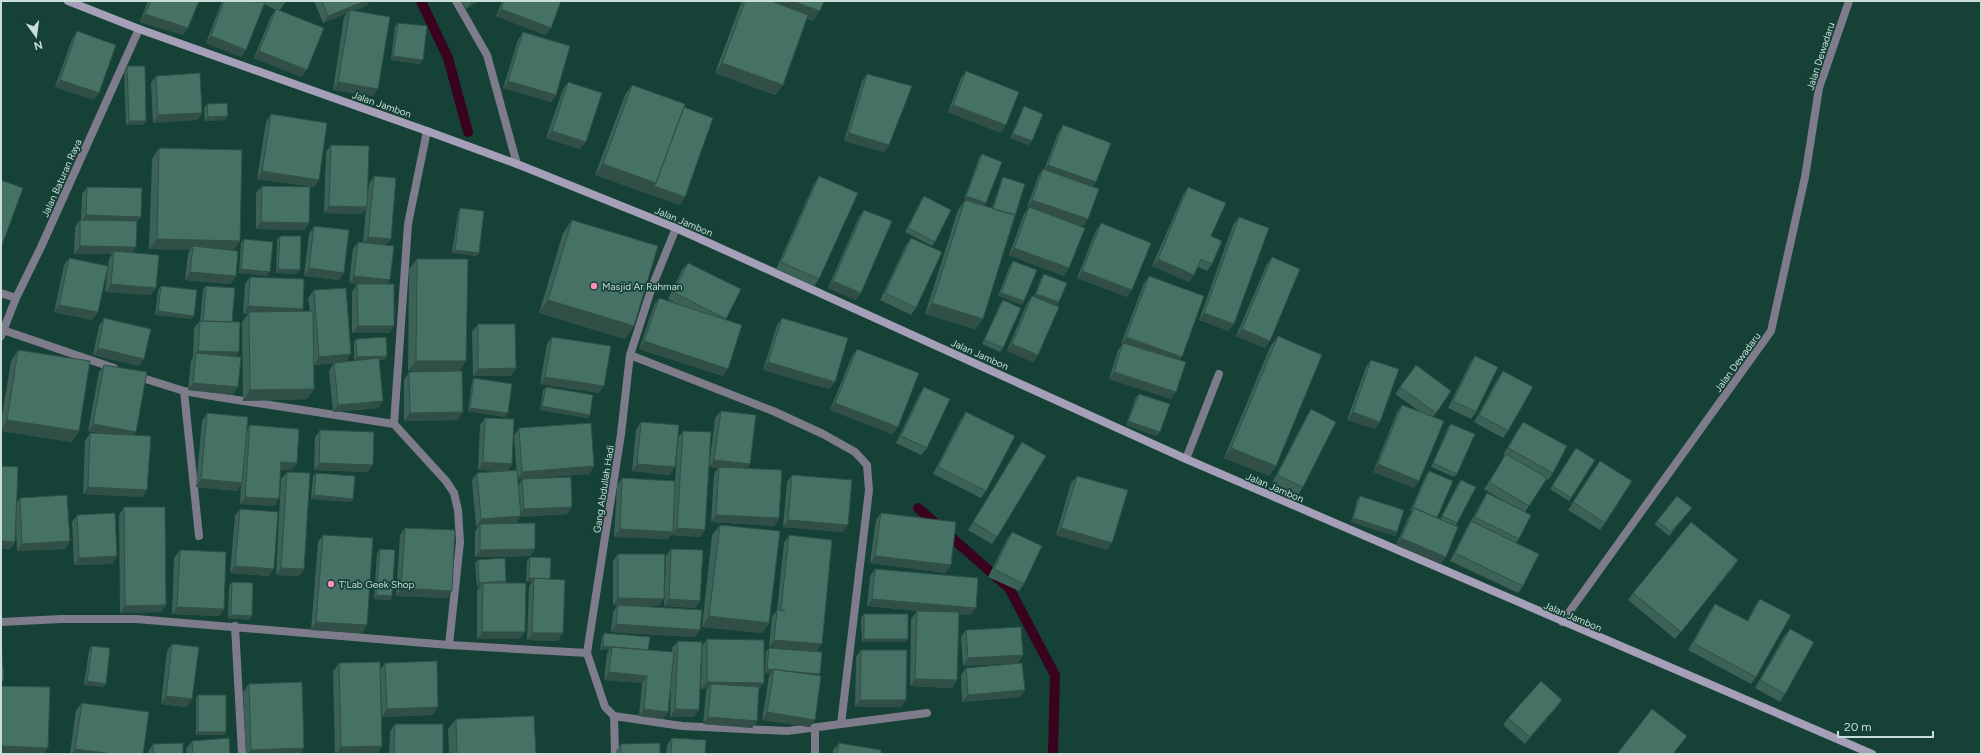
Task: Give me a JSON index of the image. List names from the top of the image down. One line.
{"streets":{"main road":["Jalan Jambon"],"street":["Jalan Dewadaru","Jalan Baturan Raya","Gang Abdullah Hadi"]},"crossings":[["Jalan Dewadaru","Jalan Jambon"],["Jalan Jambon","Jalan Baturan Raya"],["Jalan Jambon","Gang Abdullah Hadi"]],"places":["Masjid Ar Rahman","T'Lab Geek Shop"],"scale_bar":"20 m","north":"bottom"}
